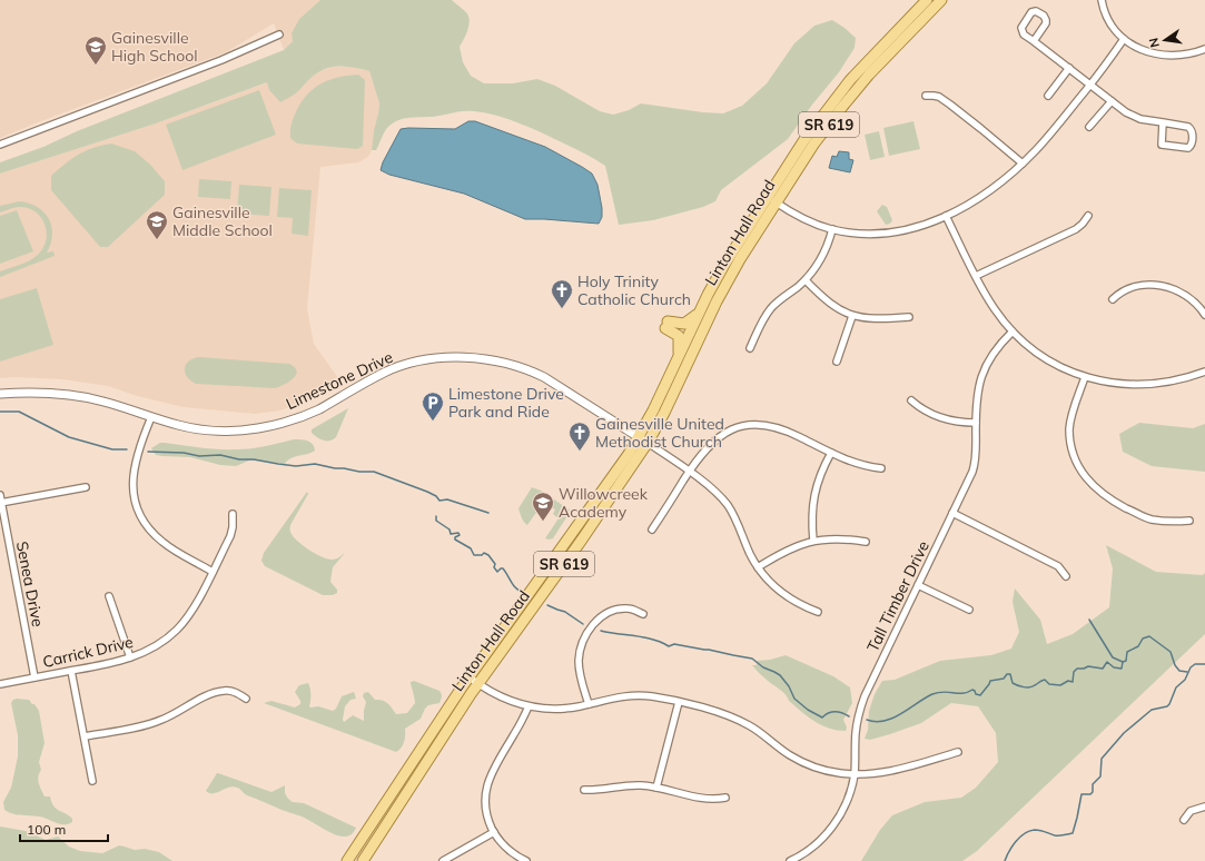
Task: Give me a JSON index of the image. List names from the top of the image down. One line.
{"streets":{"main road":["SR 619","Linton Hall Road"],"street":["Limestone Drive","Senea Drive","Tall Timber Drive","Carrick Drive"]},"crossings":[["Linton Hall Road","Limestone Drive"],["Senea Drive","Carrick Drive"]],"places":{"school or university":["Gainesville High School","Gainesville Middle School","Willowcreek Academy"],"church":["Holy Trinity Catholic Church","Gainesville United Methodist Church"],"parking":["Limestone Drive Park and Ride"]},"scale_bar":"100 m","north":"left"}
